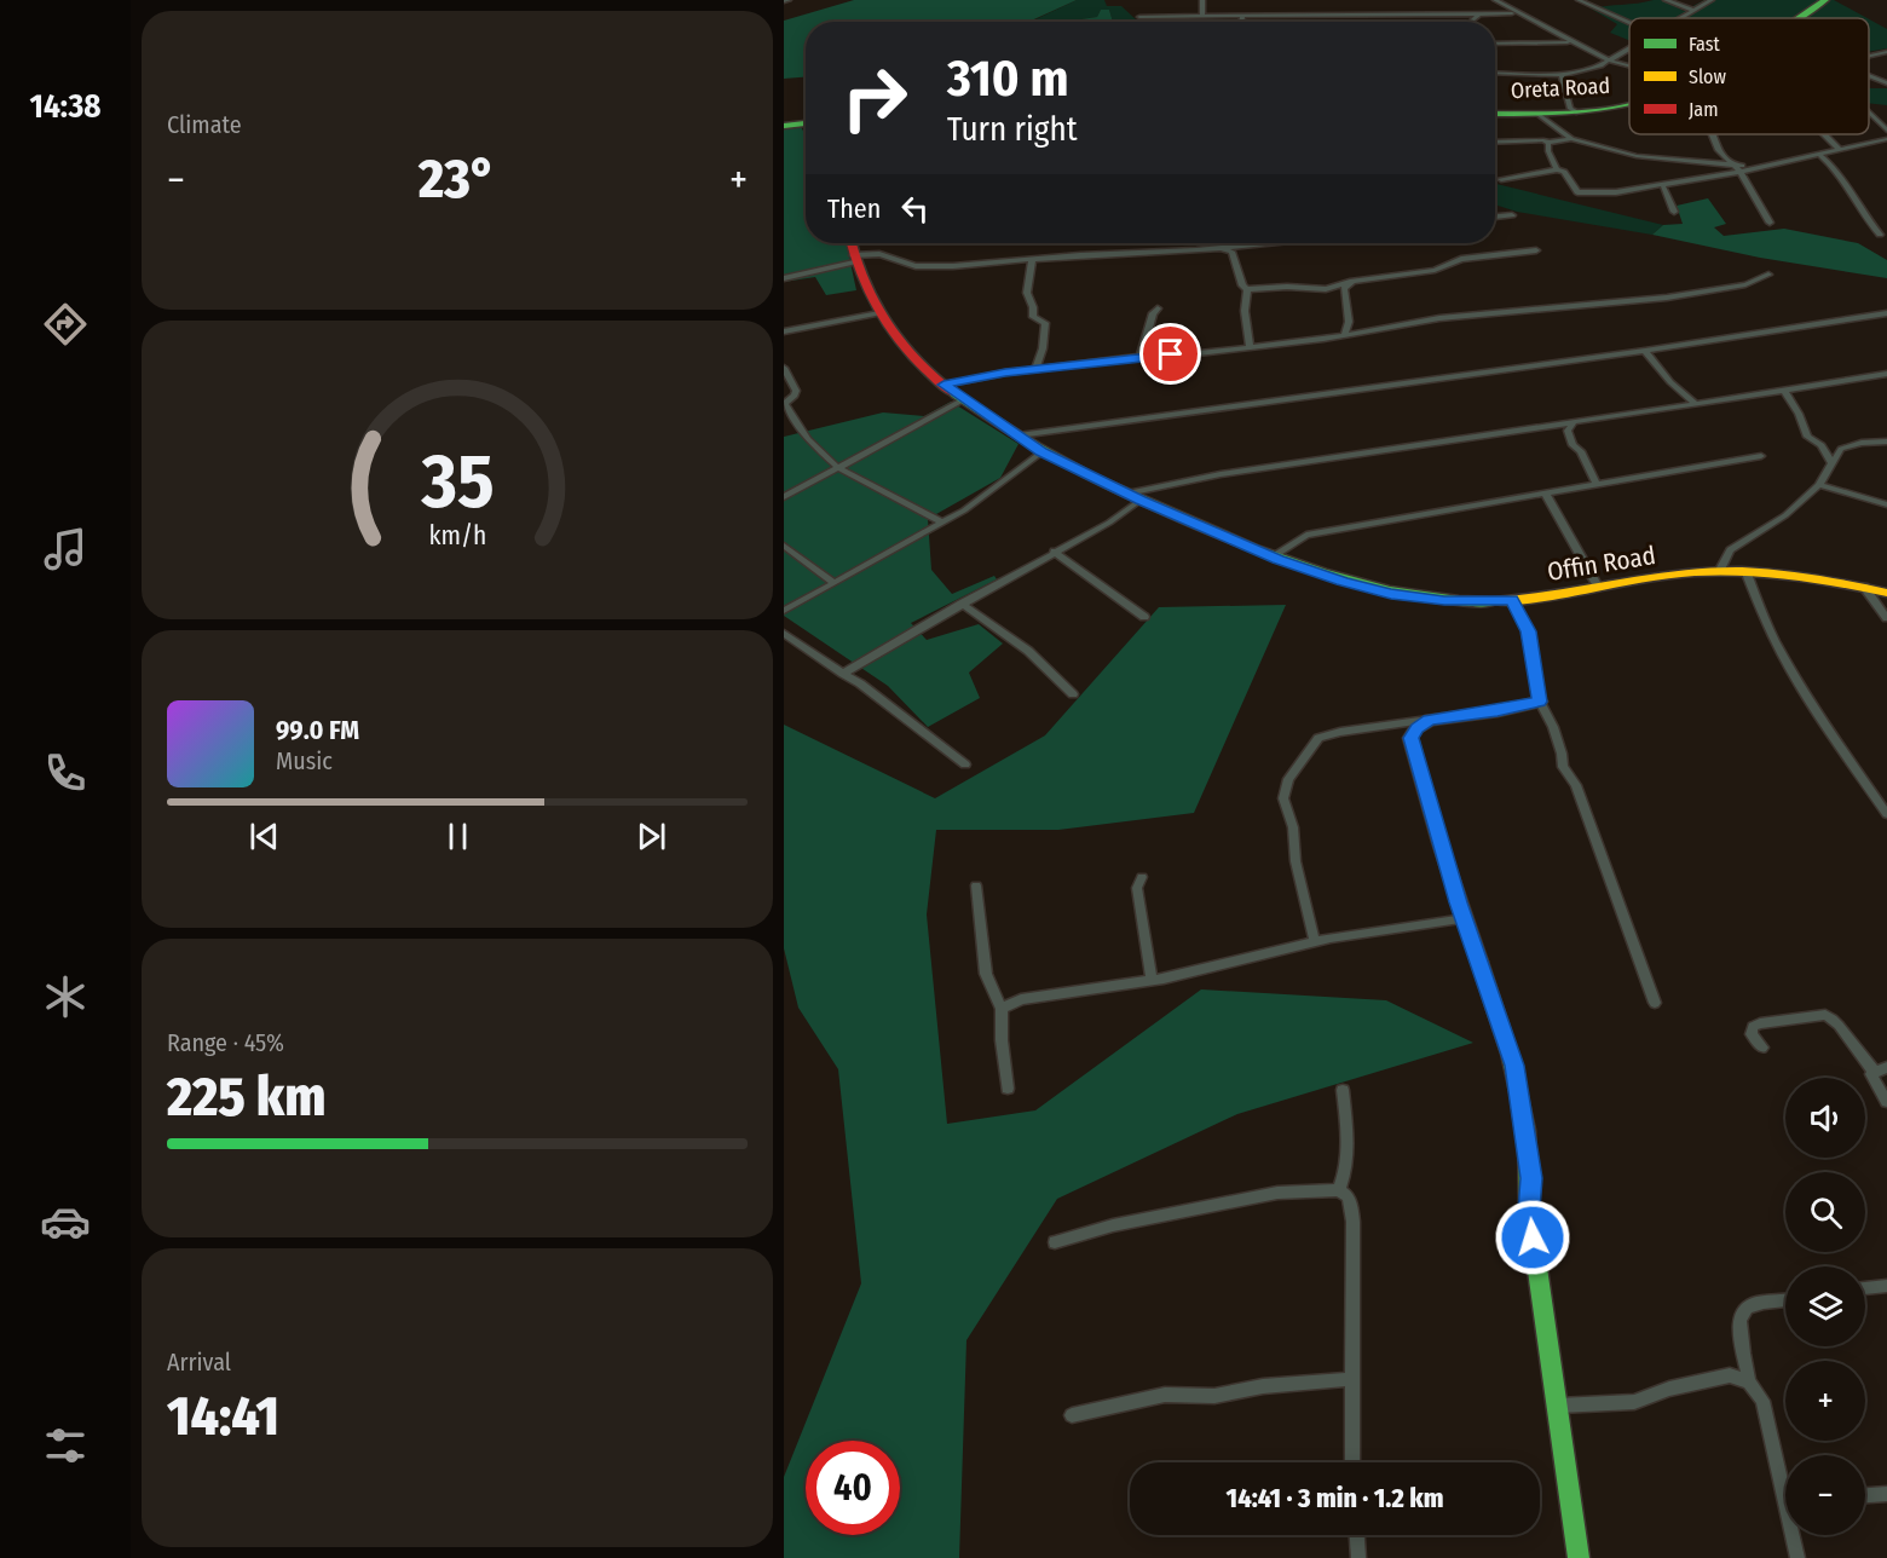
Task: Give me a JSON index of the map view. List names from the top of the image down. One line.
{"streets":{"street":["Oreta Road","Offin Road"]},"legend":["Fast","Slow","Jam"],"page":{"tabs":"14:38","tile":["Climate",["Range · 45%","225 km"],["Arrival","14:41"]],"turn":["310 m","Turn right"],"heat":["−","23°","+"],"then":"Then","song":["99.0 FM","Music"],"map_buttons":["+","−"],"limit":"40","trip":"14:41 · 3 min · 1.2 km","gauge":["35","km/h"]}}
